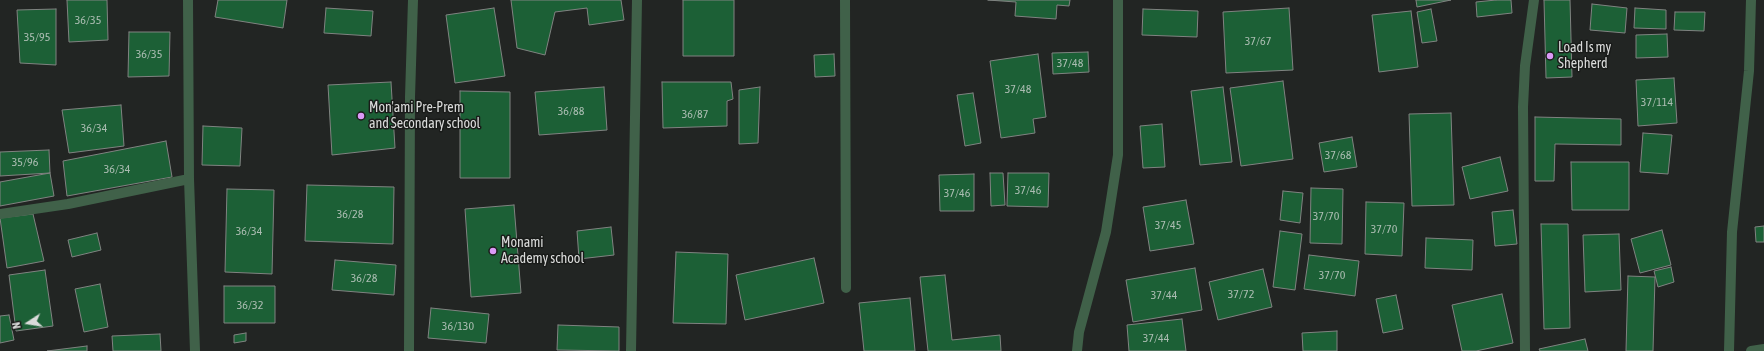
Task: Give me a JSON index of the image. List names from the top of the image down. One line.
{"places":["Load Is my Shepherd","Mon'ami Pre-Prem and Secondary school","Monami Academy school"],"house_numbers":["36/35","35/95","37/67","36/35","37/48","37/48","37/114","36/88","36/87","36/34","37/68","35/96","36/34","37/46","37/46","36/28","37/70","37/45","37/70","36/34","37/70","36/28","37/72","37/44","36/32","36/130","37/44"],"north":"left"}
